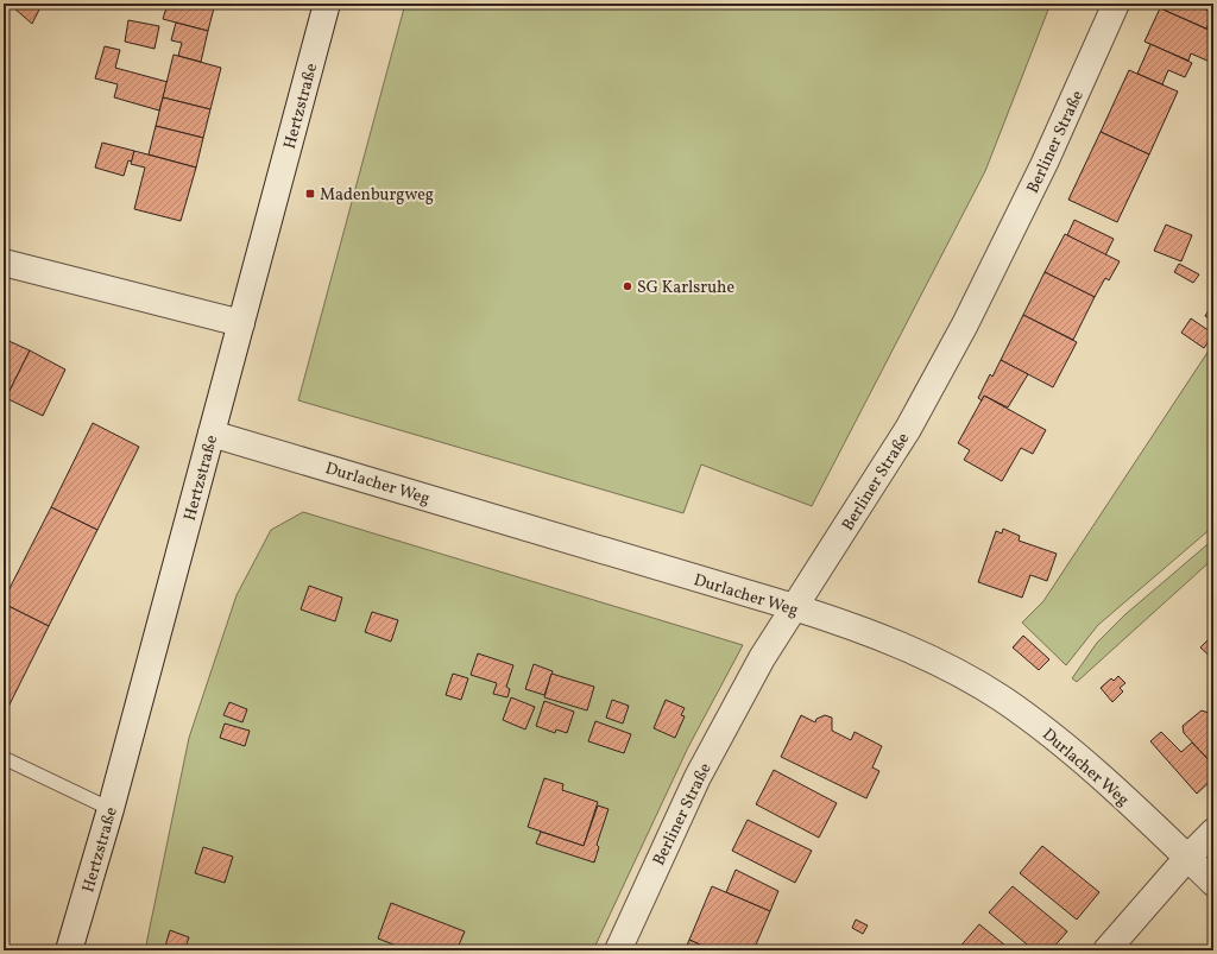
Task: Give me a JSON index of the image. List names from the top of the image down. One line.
{"streets":{"street":["Hertzstraße","Berliner Straße","Durlacher Weg"]},"crossings":[["Hertzstraße","Durlacher Weg"],["Berliner Straße","Durlacher Weg"]],"places":{"transit":["Madenburgweg"],"other":["SG Karlsruhe"]}}
